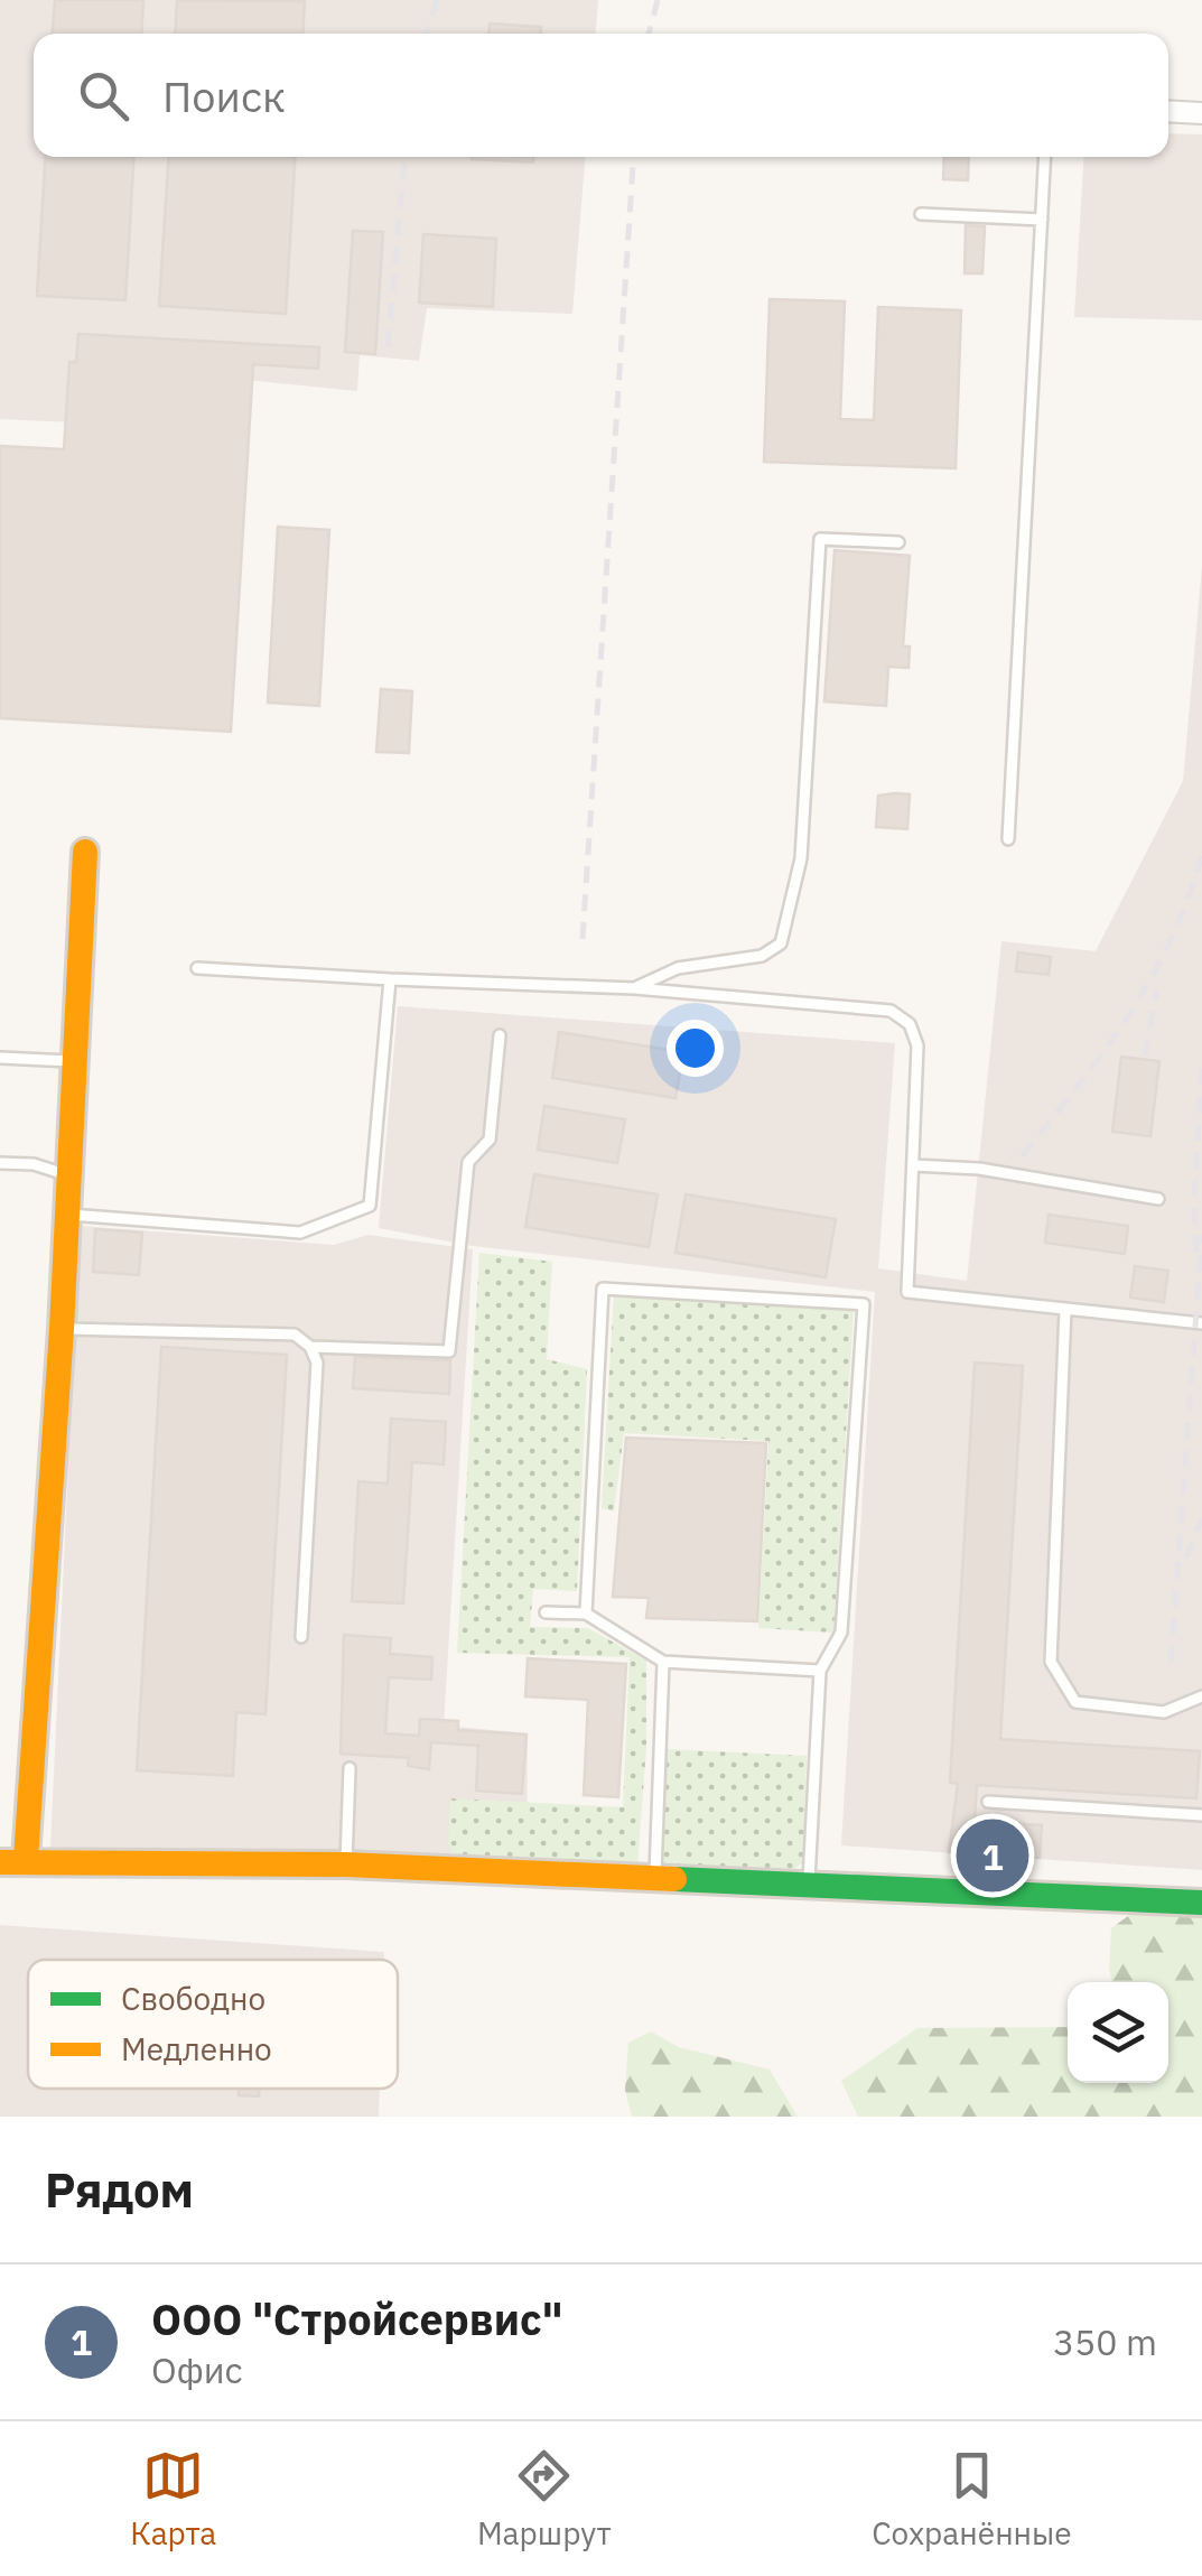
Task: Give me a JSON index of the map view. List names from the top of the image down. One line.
{"legend":["Свободно","Медленно"],"page":{"search":"Поиск","pins":"1","heading":"Рядом","list":[{"mark":"1","name":"ООО \"Стройсервис\"","note":"Офис","value":"350 m"}],"nav":["Карта","Маршрут","Сохранённые"]}}
